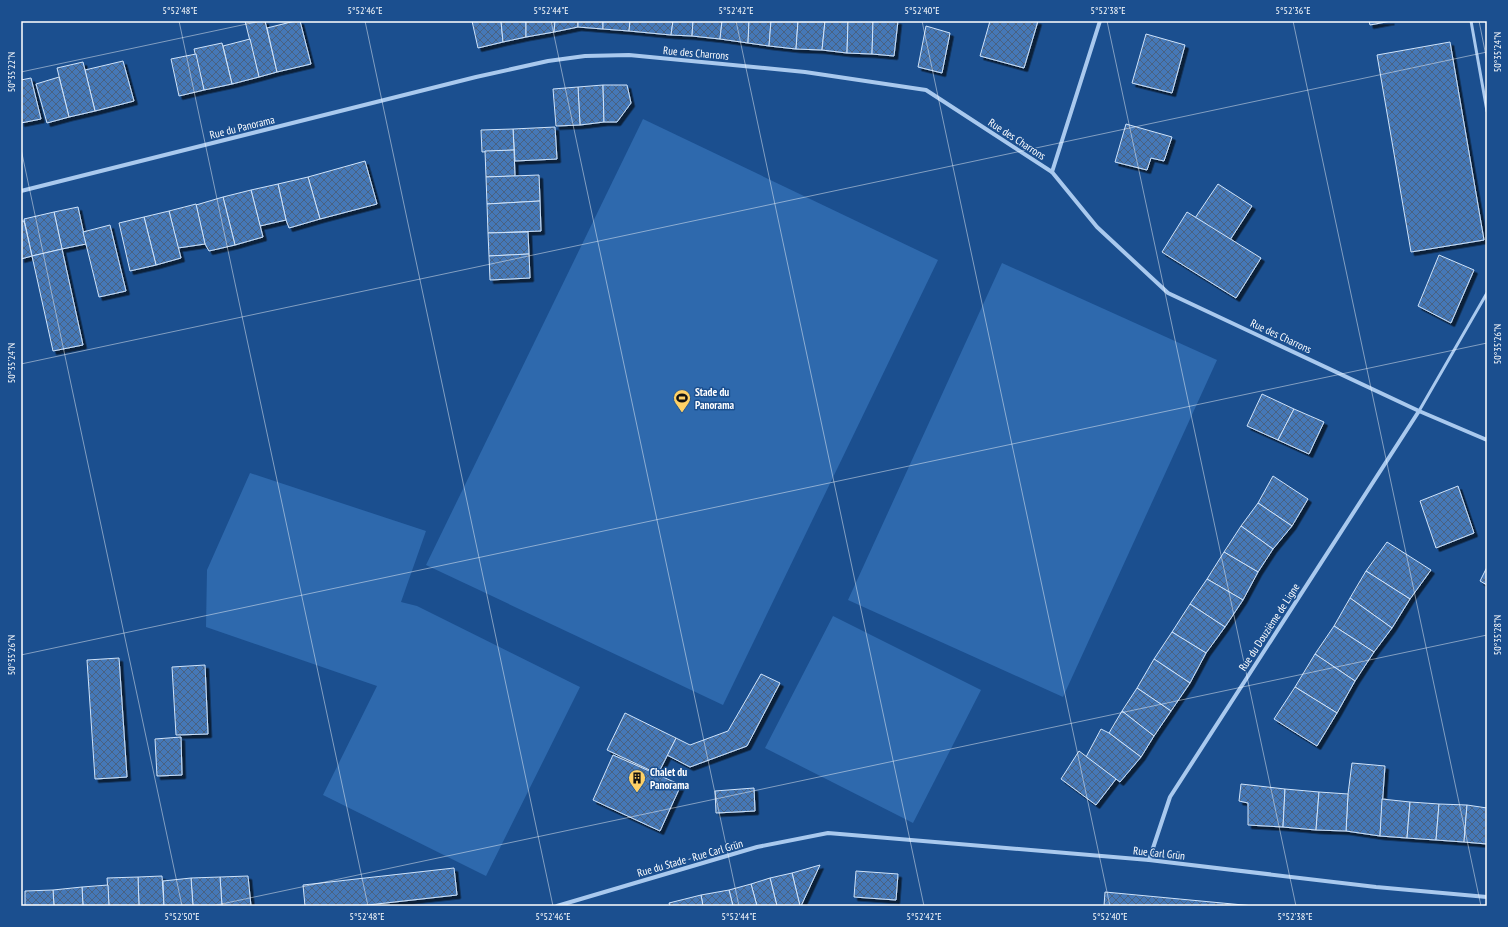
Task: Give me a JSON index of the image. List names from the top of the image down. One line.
{"streets":{"street":["Rue des Charrons","Rue du Panorama","Rue du Douzième de Ligne","Rue Carl Grün","Rue du Stade - Rue Carl Grün"]},"crossings":[["Rue des Charrons","Rue du Panorama"],["Rue des Charrons","Rue du Douzième de Ligne"],["Rue du Douzième de Ligne","Rue Carl Grün"],["Rue Carl Grün","Rue du Stade - Rue Carl Grün"]],"places":{"sports":["Stade du Panorama"],"building":["Chalet du Panorama"]},"coordinates":["5°52'48\"E","5°52'46\"E","5°52'44\"E","5°52'42\"E","5°52'40\"E","5°52'38\"E","5°52'36\"E","50°35'24\"N","50°35'22\"N","50°35'26\"N","50°35'28\"N","5°52'50\"E"]}
